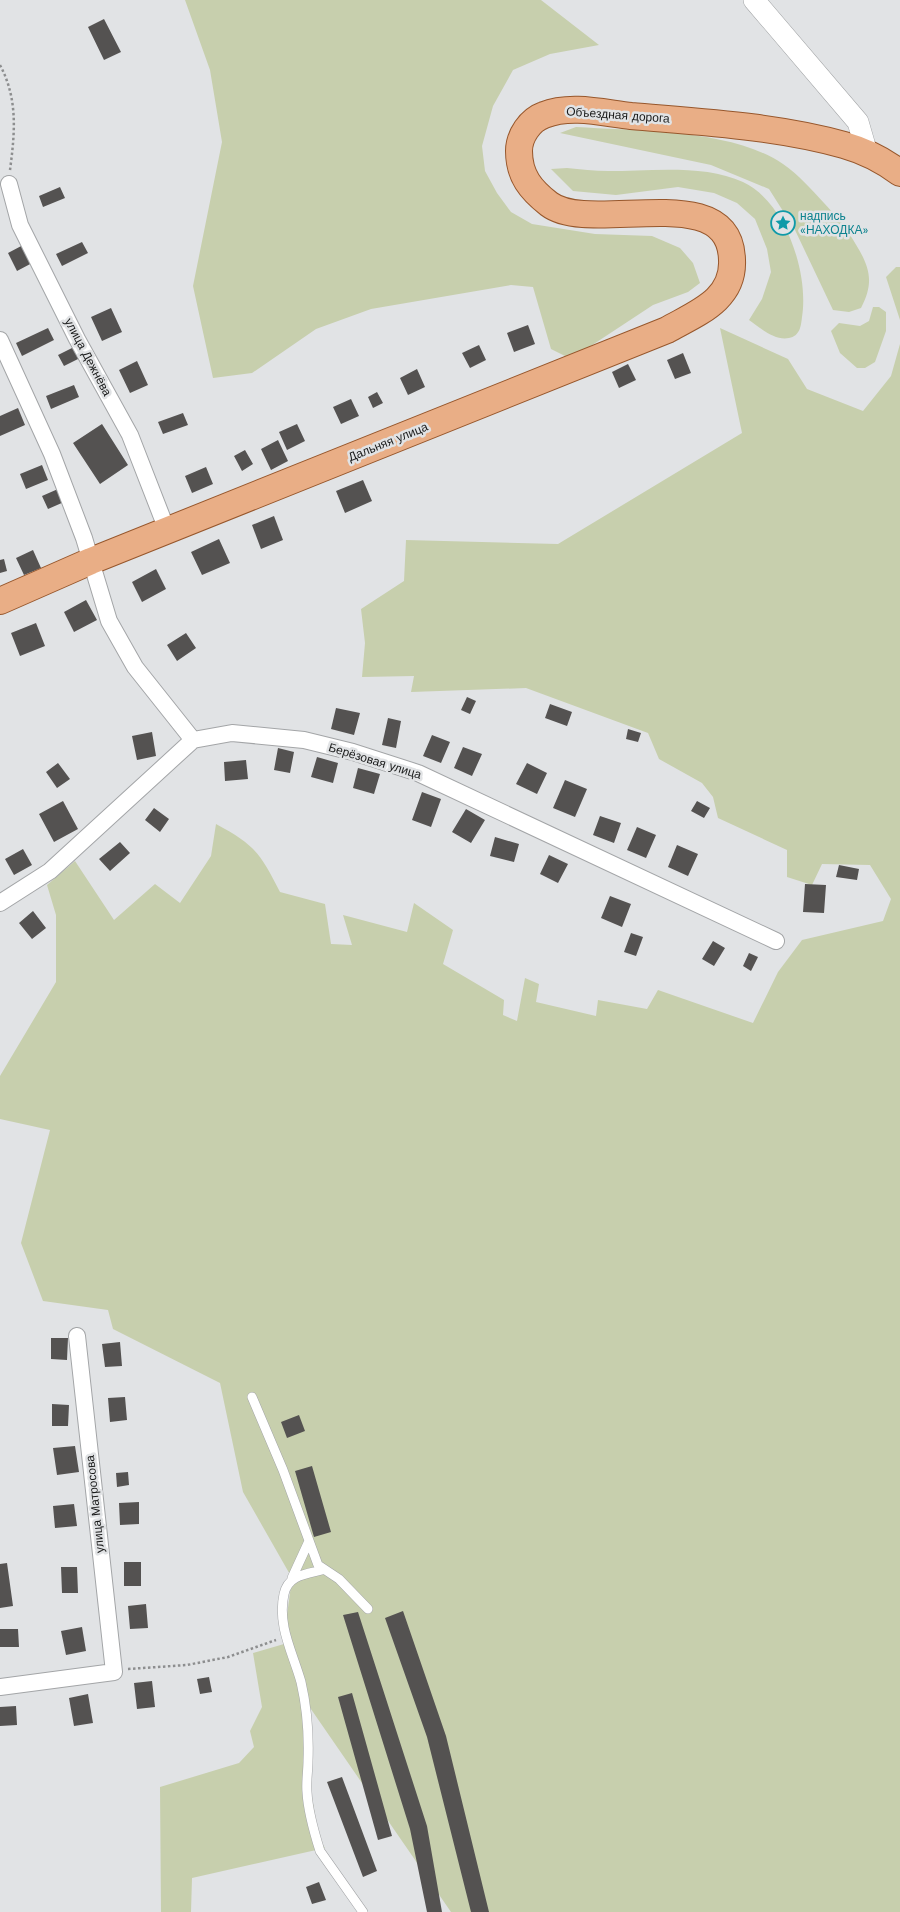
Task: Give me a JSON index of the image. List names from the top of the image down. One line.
{"streets":{"main road":["Объездная дорога","Дальняя улица"],"street":["улица Дежнёва","Берёзовая улица","улица Матросова"]},"crossings":[["Объездная дорога","Дальняя улица"],["улица Дежнёва","Дальняя улица"]],"places":{"place":["надпись «НАХОДКА»"]}}
